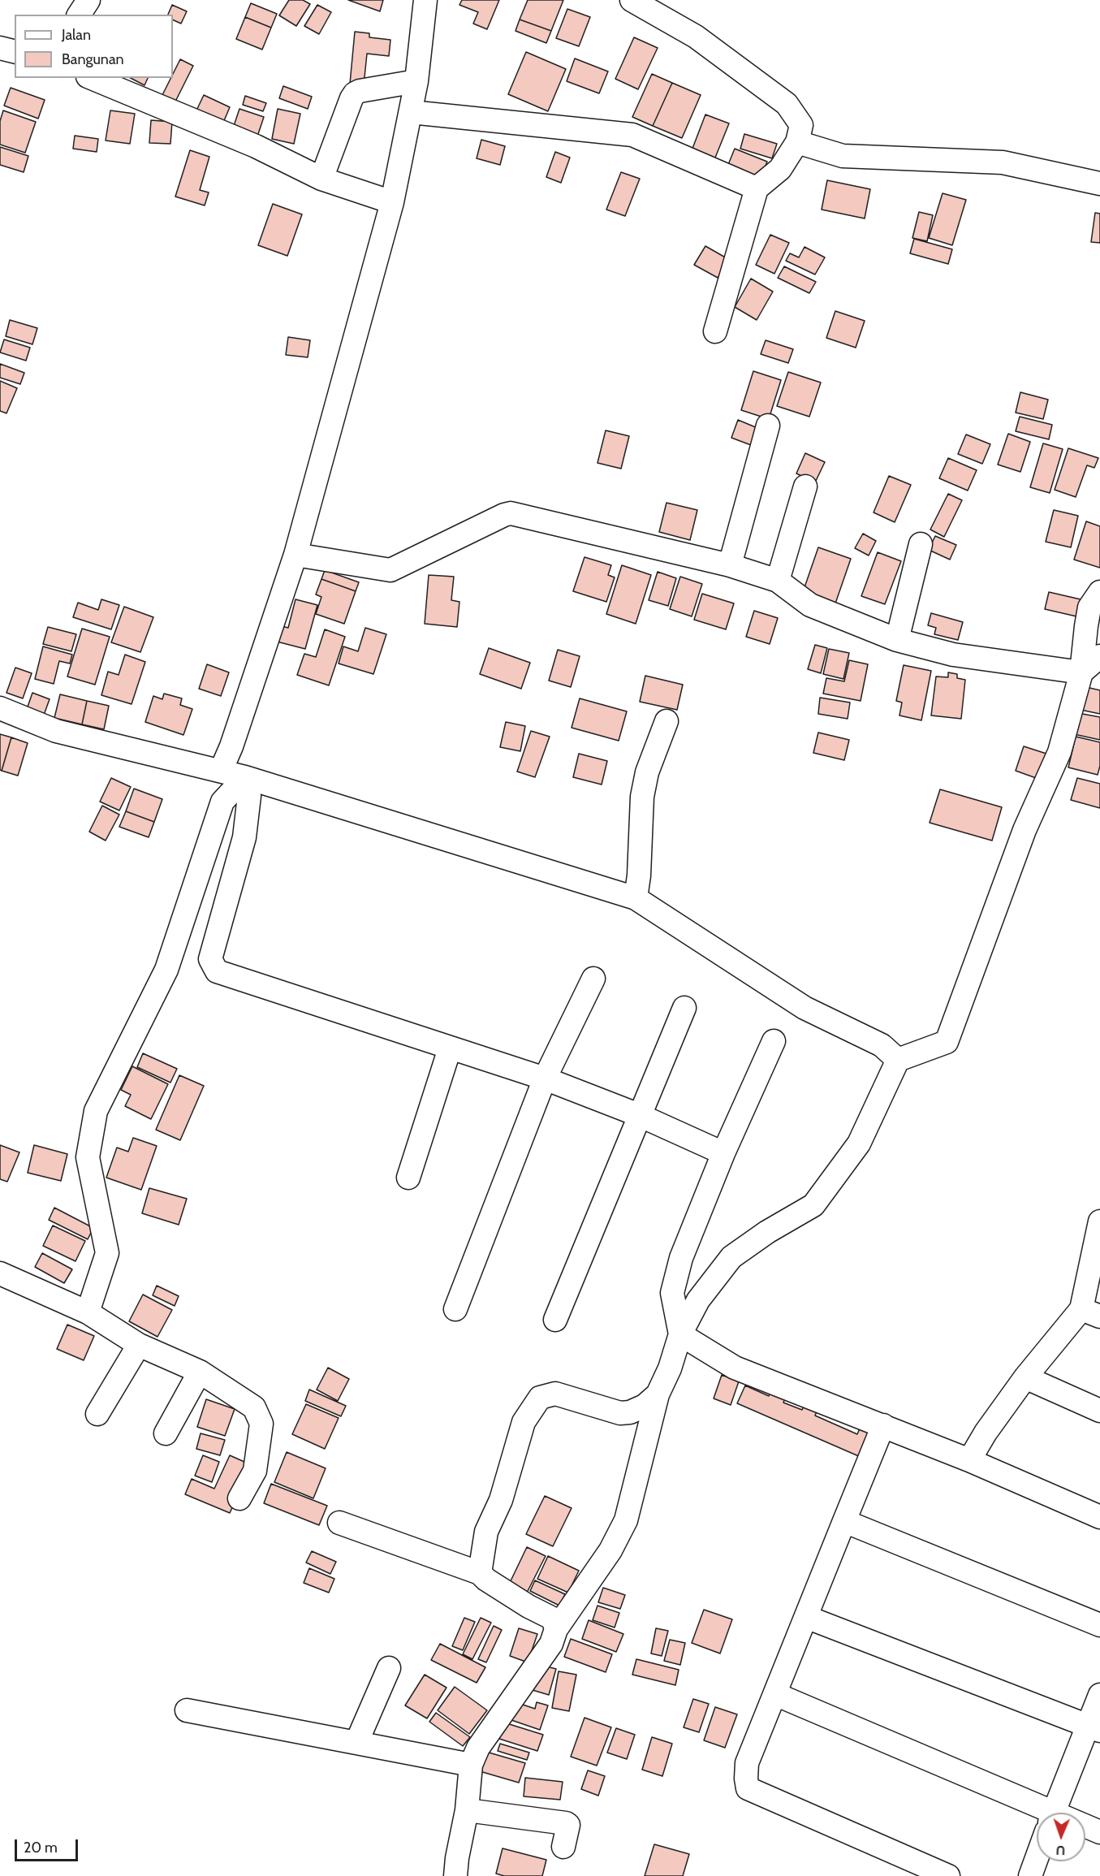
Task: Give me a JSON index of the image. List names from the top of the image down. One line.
{"legend":["Jalan","Bangunan"],"scale_bar":"20 m","north":"bottom"}
